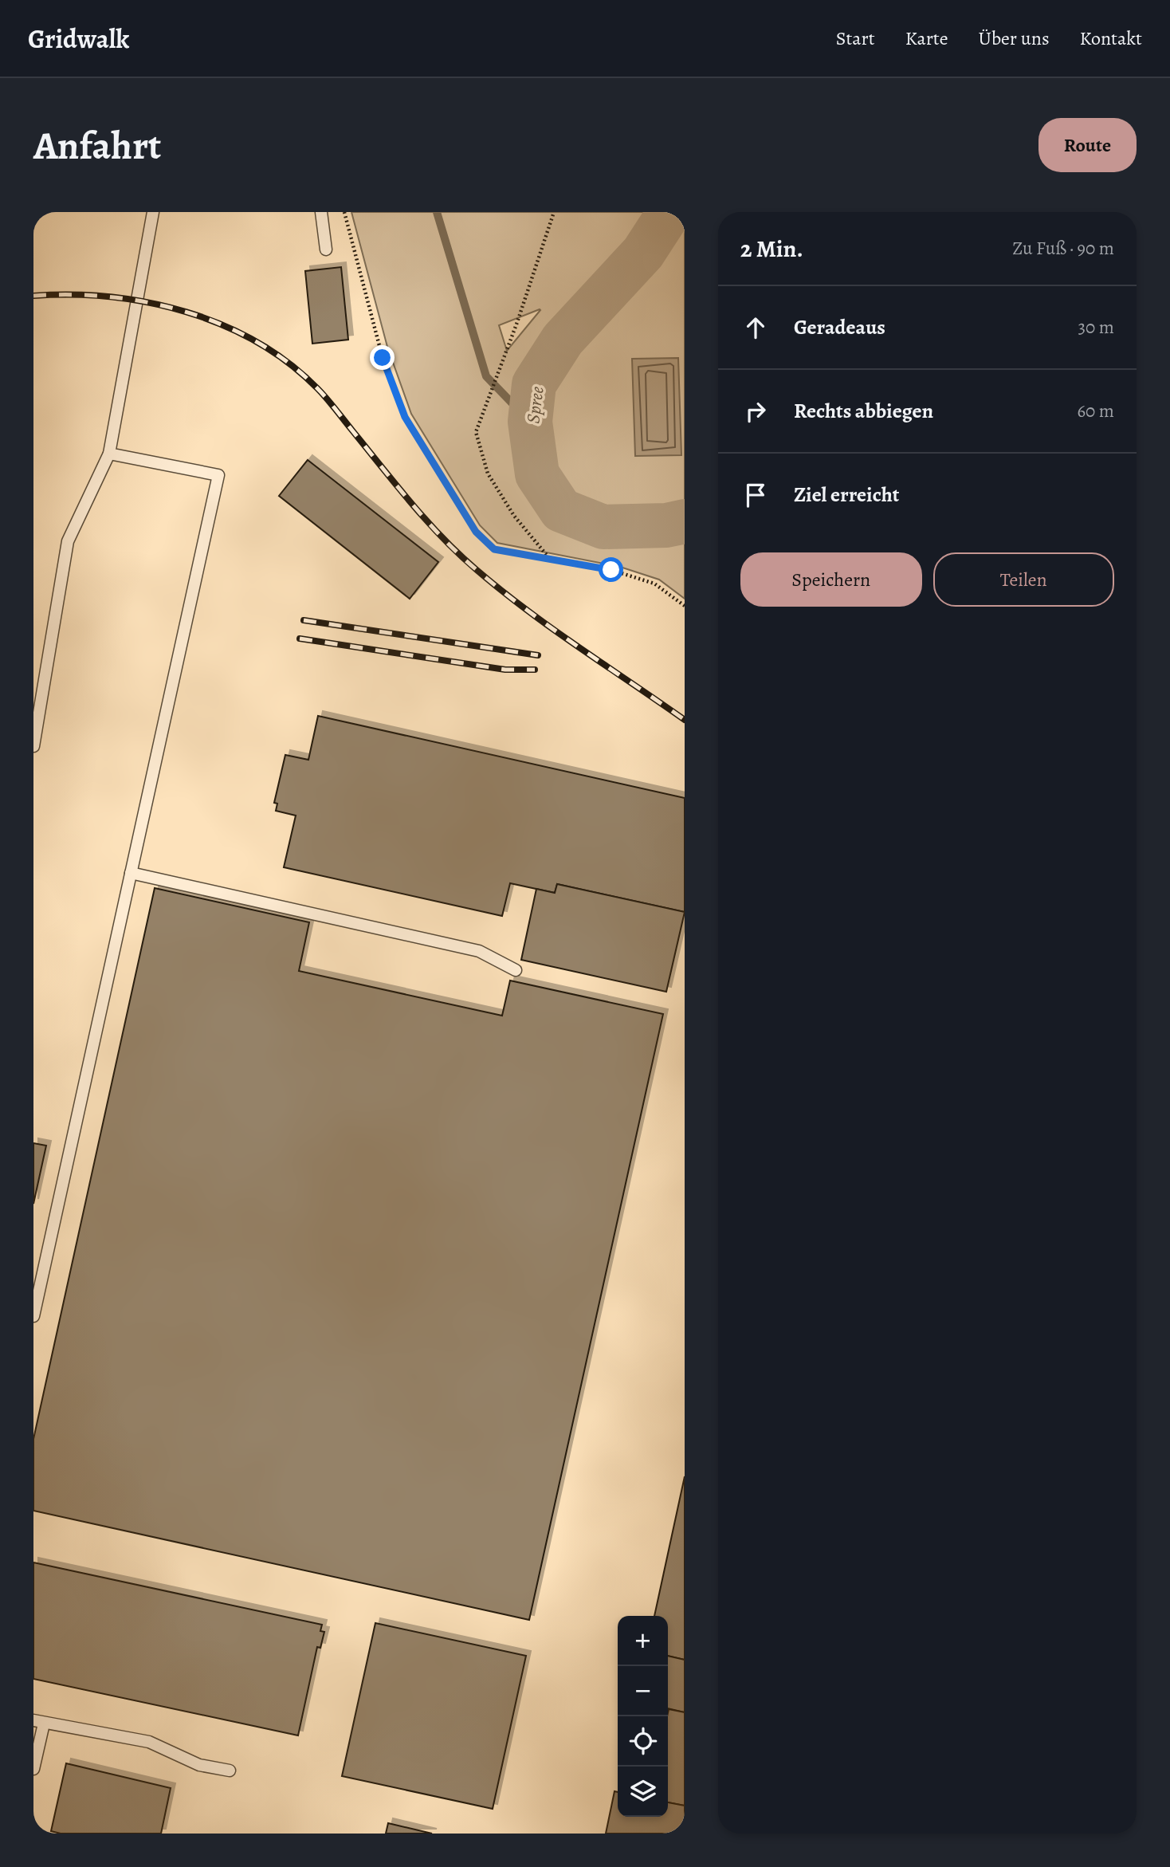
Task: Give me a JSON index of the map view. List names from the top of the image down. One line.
{"water":["Spree"],"page":{"header":"Gridwalk","nav":["Start","Karte","Über uns","Kontakt"],"buttons":["Route",["Speichern","Teilen"]],"title":"Anfahrt","heading":["2 Min.","Zu Fuß · 90 m"],"list":[["Geradeaus","30 m"],["Rechts abbiegen","60 m"],"Ziel erreicht"],"map_buttons":["+","−"]}}
